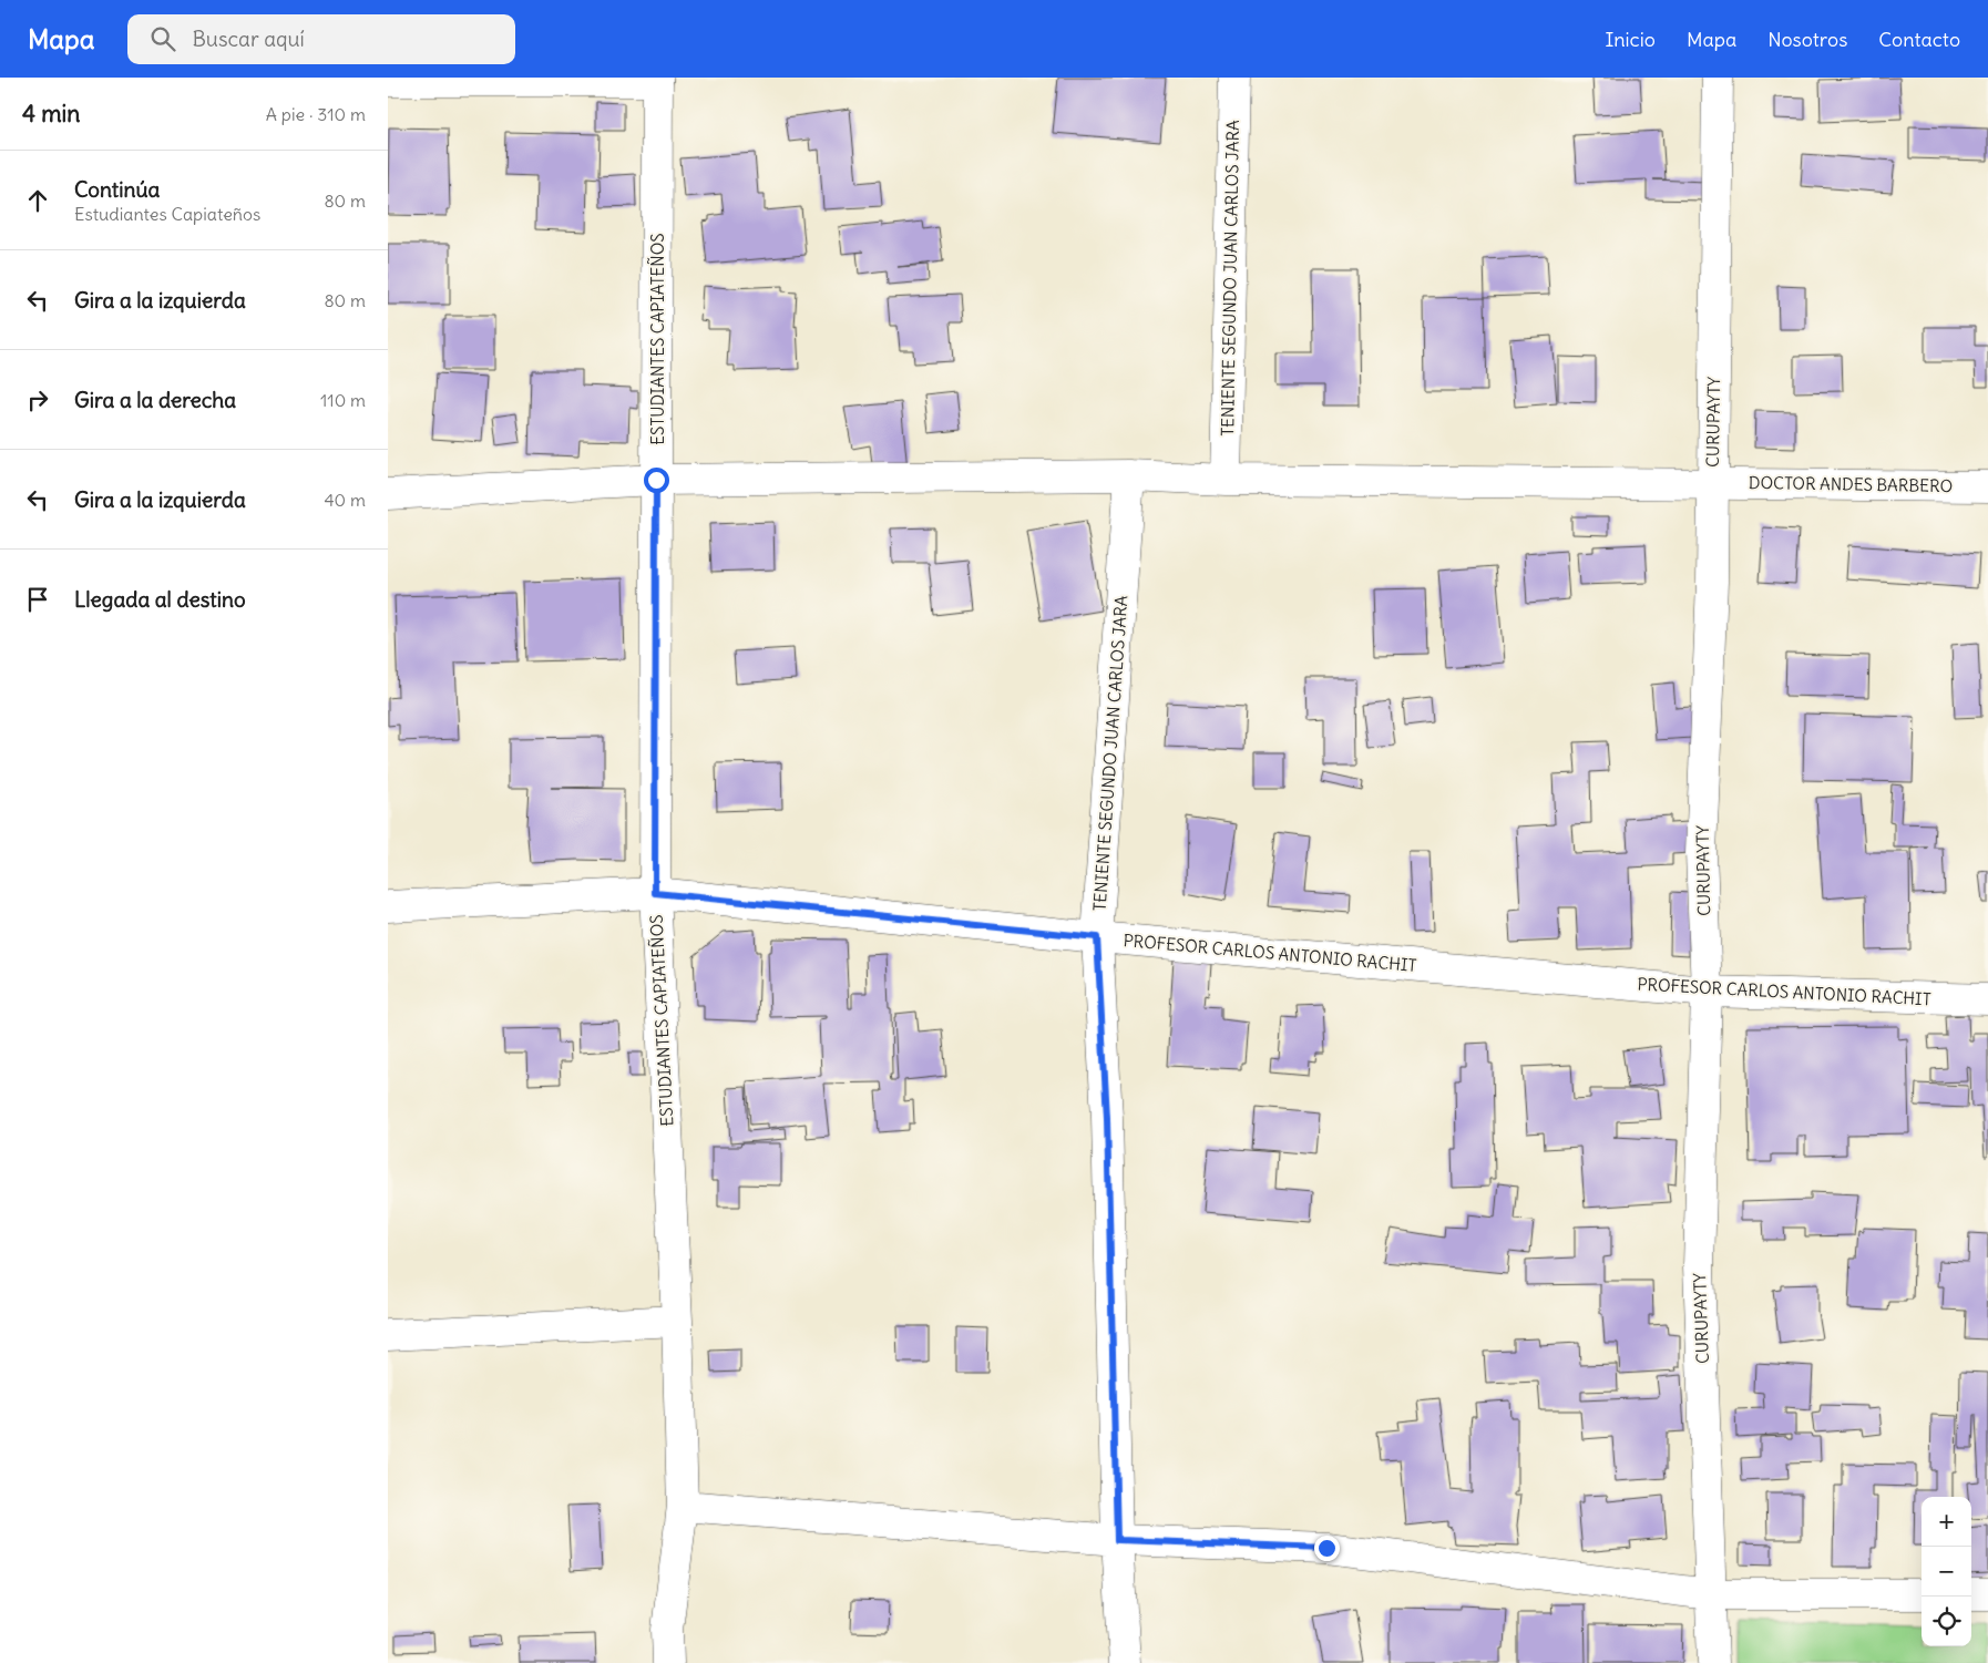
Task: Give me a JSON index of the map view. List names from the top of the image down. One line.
{"streets":{"street":["TENIENTE SEGUNDO JUAN CARLOS JARA","ESTUDIANTES CAPIATEÑOS","CURUPAYTY","DOCTOR ANDES BARBERO","PROFESOR CARLOS ANTONIO RACHIT"]},"crossings":[["TENIENTE SEGUNDO JUAN CARLOS JARA","DOCTOR ANDES BARBERO"],["TENIENTE SEGUNDO JUAN CARLOS JARA","PROFESOR CARLOS ANTONIO RACHIT"],["ESTUDIANTES CAPIATEÑOS","DOCTOR ANDES BARBERO"],["ESTUDIANTES CAPIATEÑOS","PROFESOR CARLOS ANTONIO RACHIT"],["CURUPAYTY","DOCTOR ANDES BARBERO"],["CURUPAYTY","PROFESOR CARLOS ANTONIO RACHIT"]],"page":{"header":"Mapa","search":"Buscar aquí","nav":["Inicio","Mapa","Nosotros","Contacto"],"heading":["4 min","A pie · 310 m"],"list":[["Continúa","Estudiantes Capiateños","80 m"],["Gira a la izquierda","80 m"],["Gira a la derecha","110 m"],["Gira a la izquierda","40 m"],"Llegada al destino"],"map_buttons":["+","−"]}}
